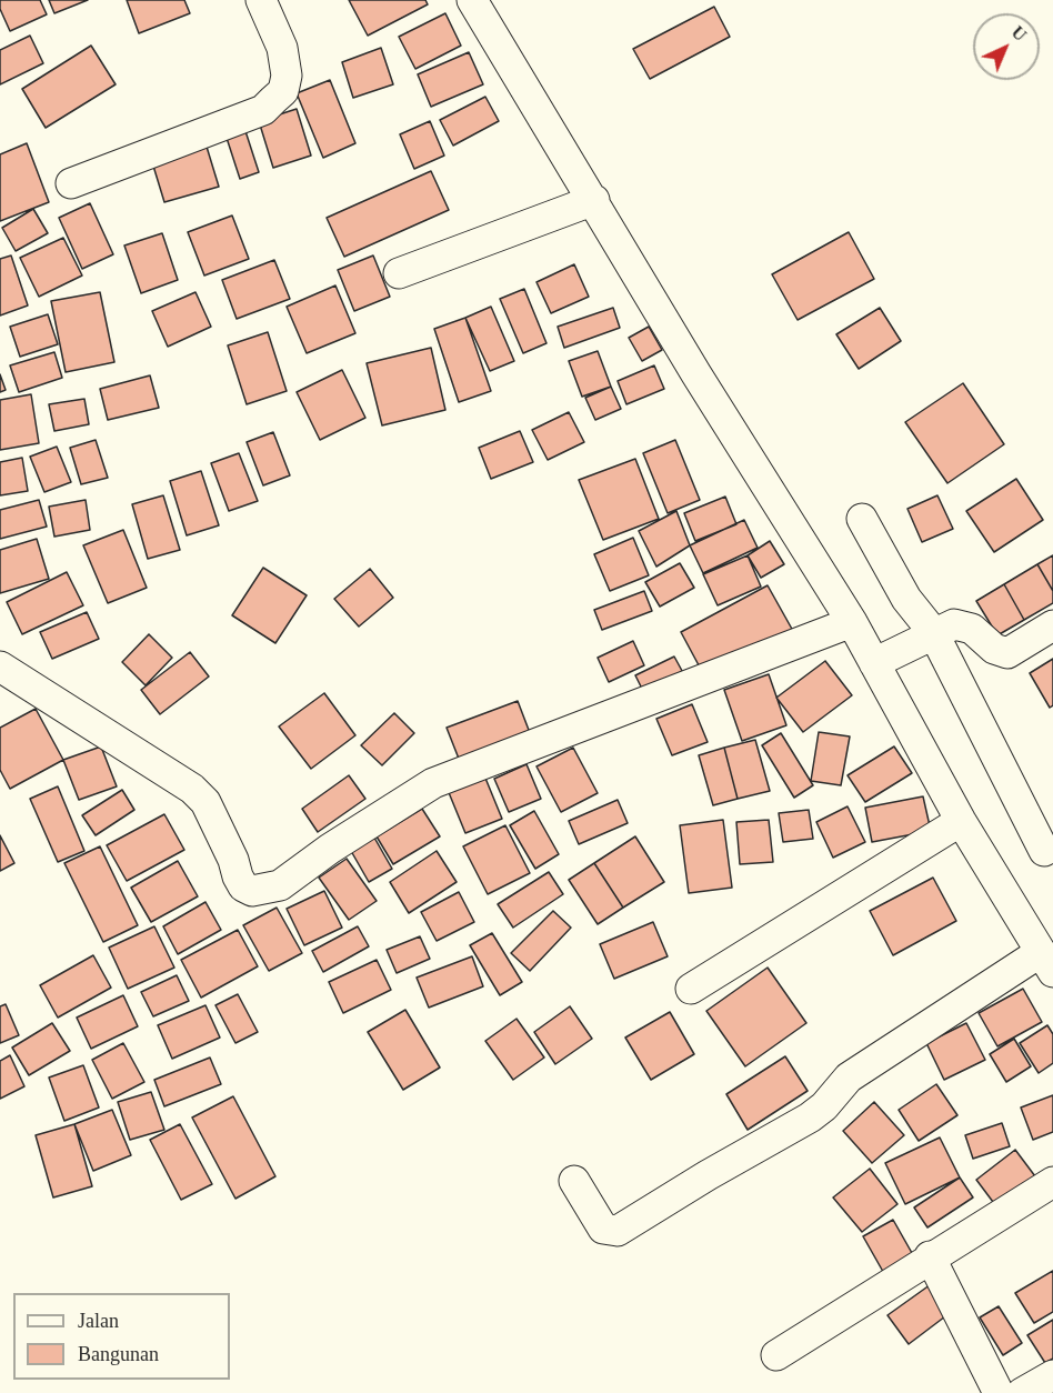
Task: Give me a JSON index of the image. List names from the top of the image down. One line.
{"legend":["Jalan","Bangunan"],"north":"top right"}
